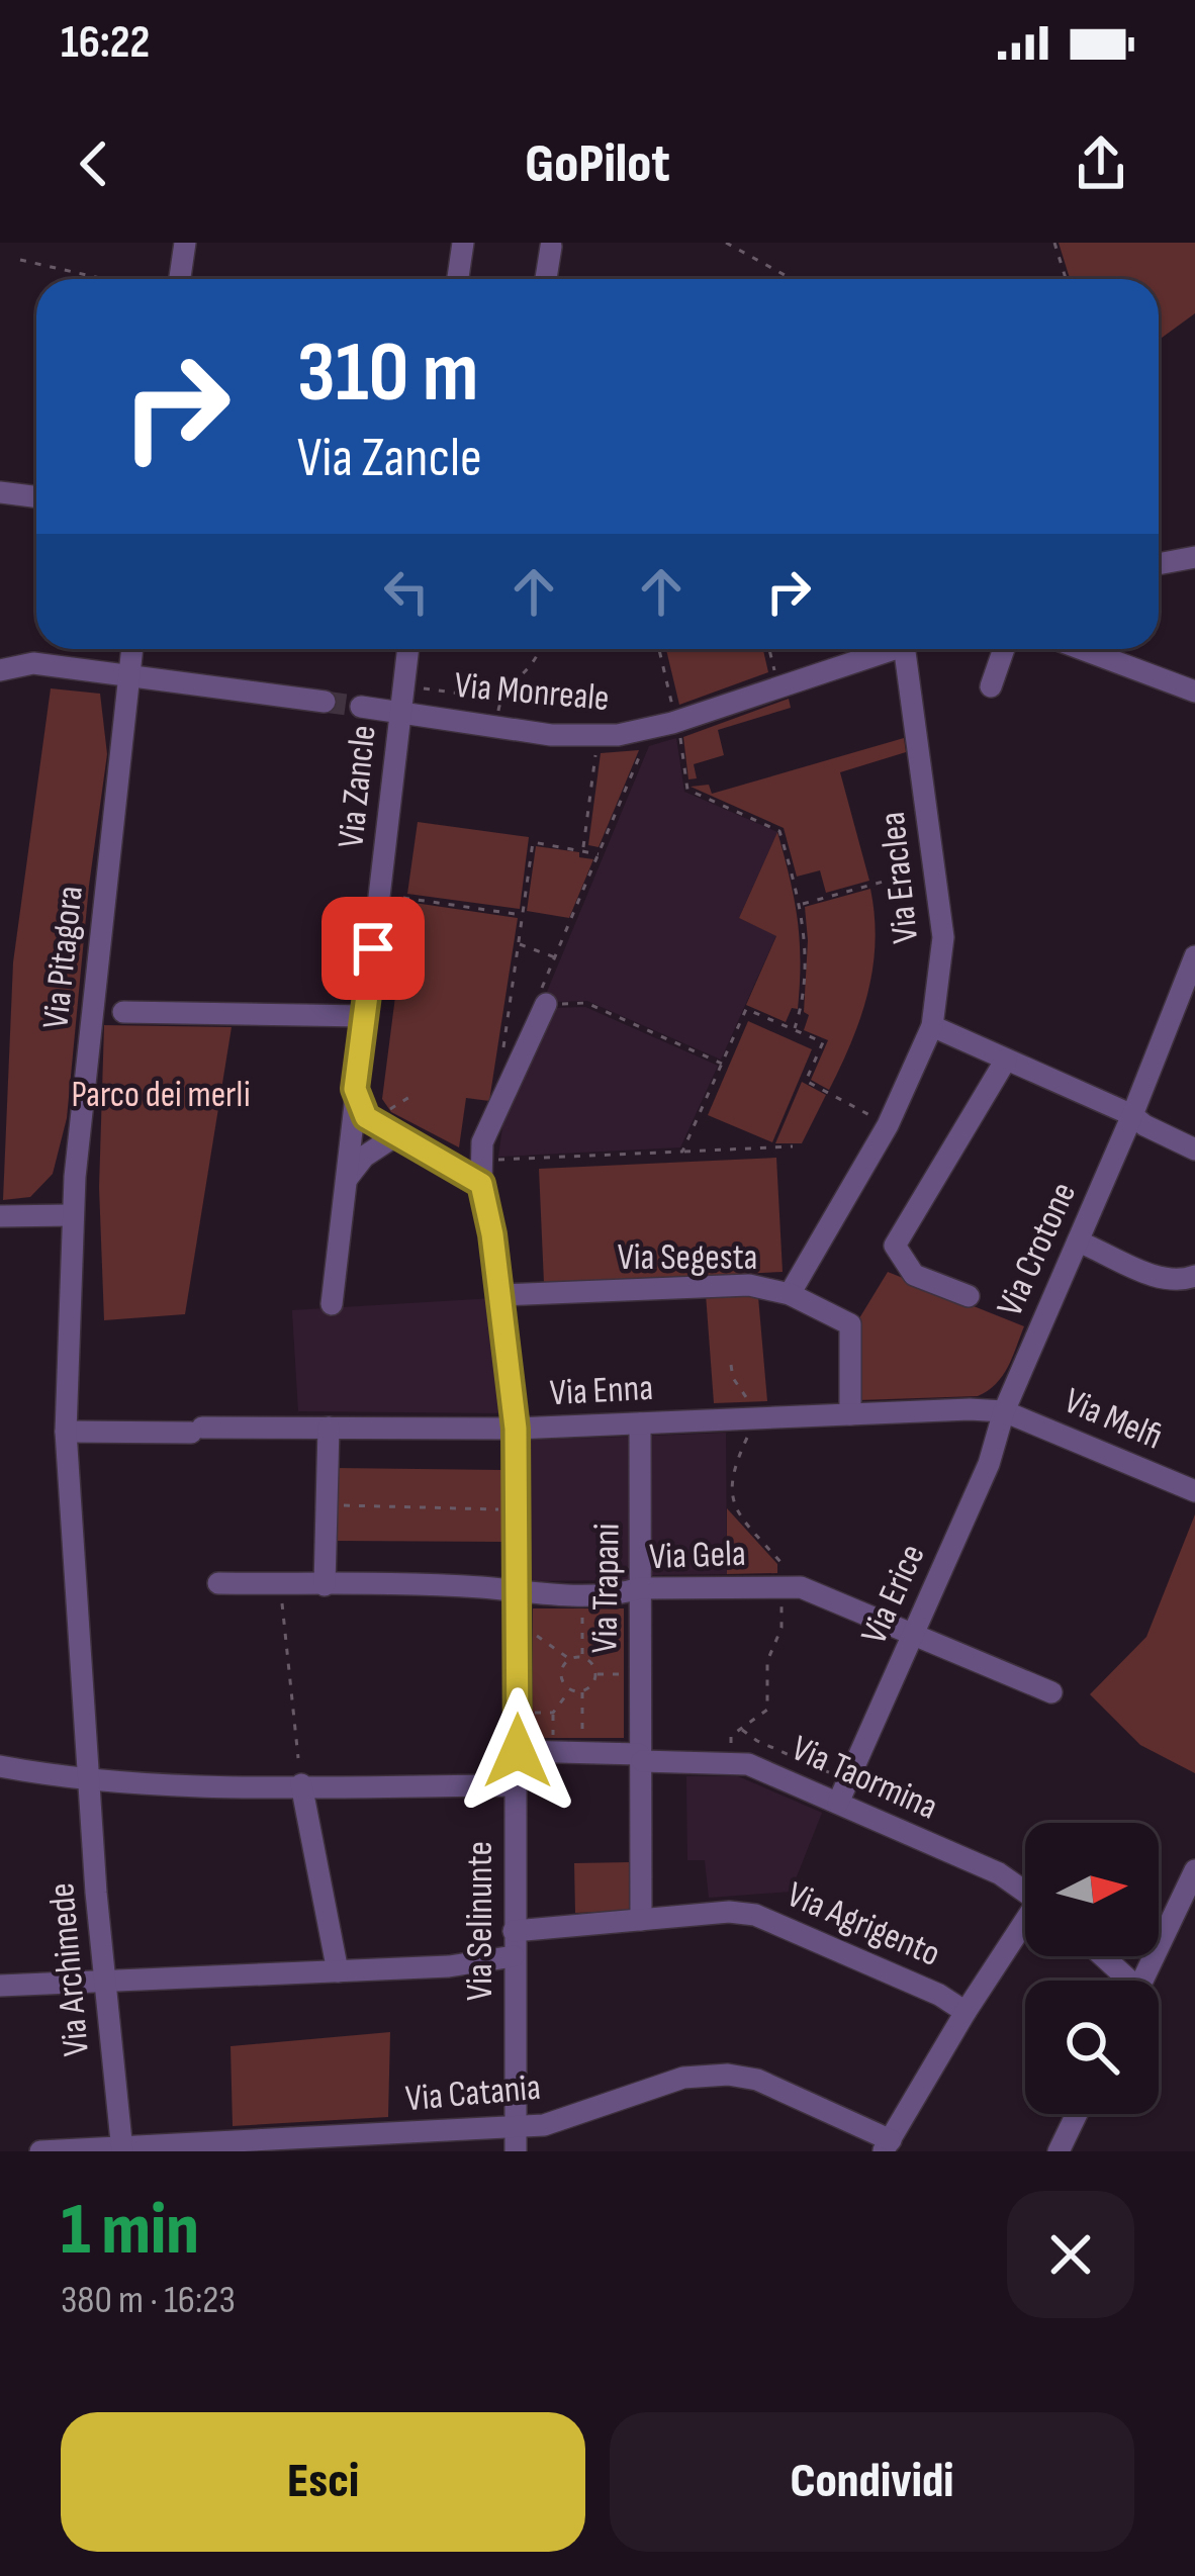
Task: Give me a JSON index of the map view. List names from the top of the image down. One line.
{"streets":{"street":["Via Monreale","Via Zancle","Via Eraclea","Via Pitagora","Via Crotone","Via Segesta","Via Enna","Via Melfi","Via Gela","Via Trapani","Via Erice","Via Taormina","Via Selinunte","Via Agrigento","Via Archimede","Via Catania"]},"crossings":[["Via Monreale","Via Zancle"],["Via Eraclea","Via Segesta"],["Via Pitagora","Via Enna"],["Via Pitagora","Via Archimede"],["Via Crotone","Via Enna"],["Via Crotone","Via Melfi"],["Via Crotone","Via Erice"],["Via Segesta","Via Enna"],["Via Segesta","Via Selinunte"],["Via Enna","Via Melfi"],["Via Enna","Via Trapani"],["Via Enna","Via Erice"],["Via Enna","Via Selinunte"],["Via Melfi","Via Erice"],["Via Gela","Via Trapani"],["Via Gela","Via Erice"],["Via Gela","Via Selinunte"],["Via Trapani","Via Taormina"],["Via Trapani","Via Agrigento"],["Via Erice","Via Taormina"],["Via Selinunte","Via Agrigento"],["Via Selinunte","Via Catania"],["Via Archimede","Via Catania"]],"parks":["Parco dei merli"],"north":"right","page":{"status":"16:22","header":"GoPilot","turn":["310 m","Via Zancle"],"heading":["1 min","380 m · 16:23"],"buttons":["Esci","Condividi"]}}
